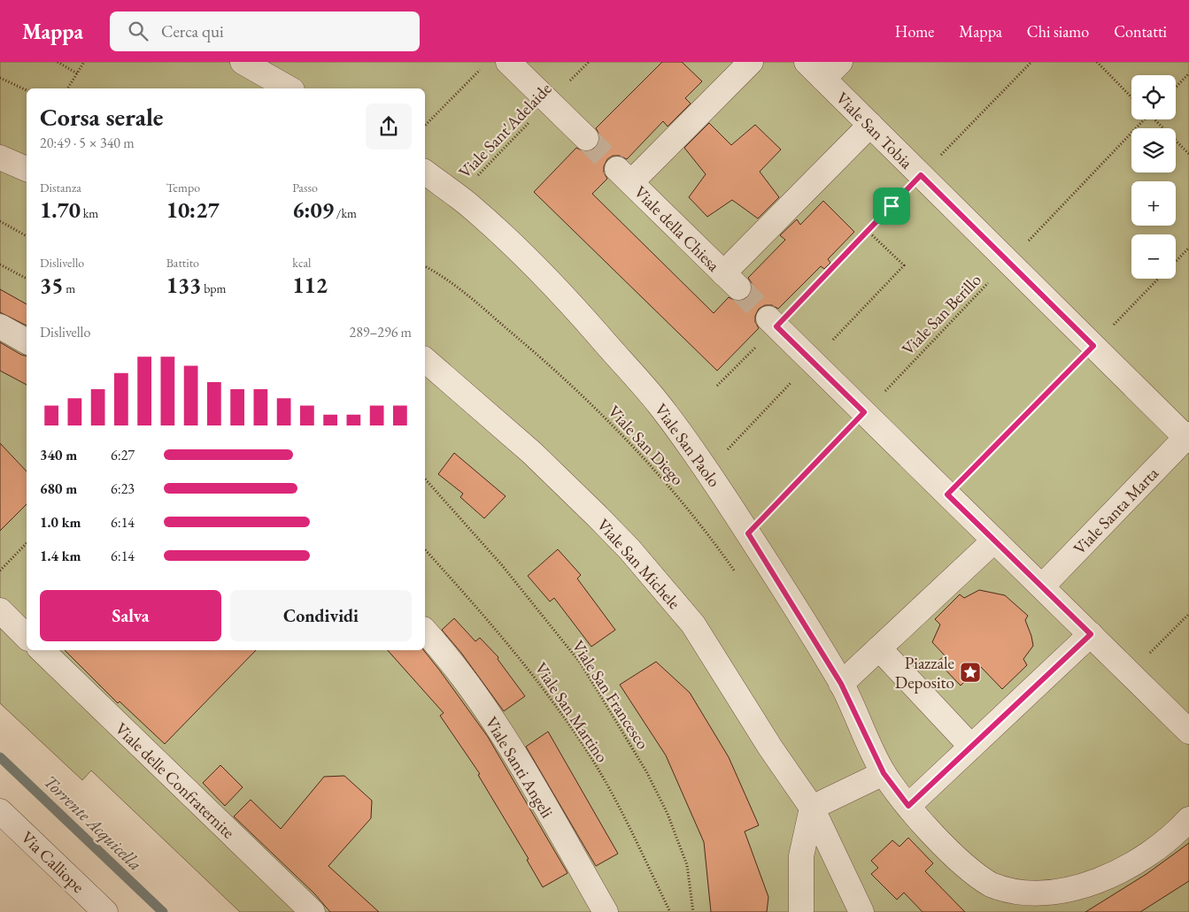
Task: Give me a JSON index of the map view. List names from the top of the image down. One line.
{"streets":{"street":["Viale San Tobia","Viale della Chiesa","Viale San Paolo","Viale Santa Marta","Viale San Michele","Viale Santi Angeli","Viale delle Confraternite","Via Calliope"],"path":["Viale Sant'Adelaide","Viale San Berillo","Viale San Diego","Viale San Francesco","Viale San Martino"]},"crossings":[["Viale Sant'Adelaide","Viale San Paolo"],["Viale San Tobia","Viale della Chiesa"],["Viale San Tobia","Viale San Berillo"],["Viale San Tobia","Viale Santa Marta"],["Viale San Berillo","Viale San Paolo"]],"water":["Torrente Acquicella"],"places":{"place":["Piazzale Deposito"]},"page":{"header":"Mappa","search":"Cerca qui","nav":["Home","Mappa","Chi siamo","Contatti"],"map_buttons":["+","−"],"heading":["Corsa serale","20:49 · 5 × 340 m"],"stats":[["Distanza","1.70 km"],["Tempo","10:27"],["Passo","6:09 /km"],["Dislivello","35 m"],["Battito","133 bpm"],["kcal","112"]],"chart":["Dislivello","289–296 m"],"list":[{"name":"340 m","note":"6:27"},{"name":"680 m","note":"6:23"},{"name":"1.0 km","note":"6:14"},{"name":"1.4 km","note":"6:14"}],"buttons":["Salva","Condividi"]}}
